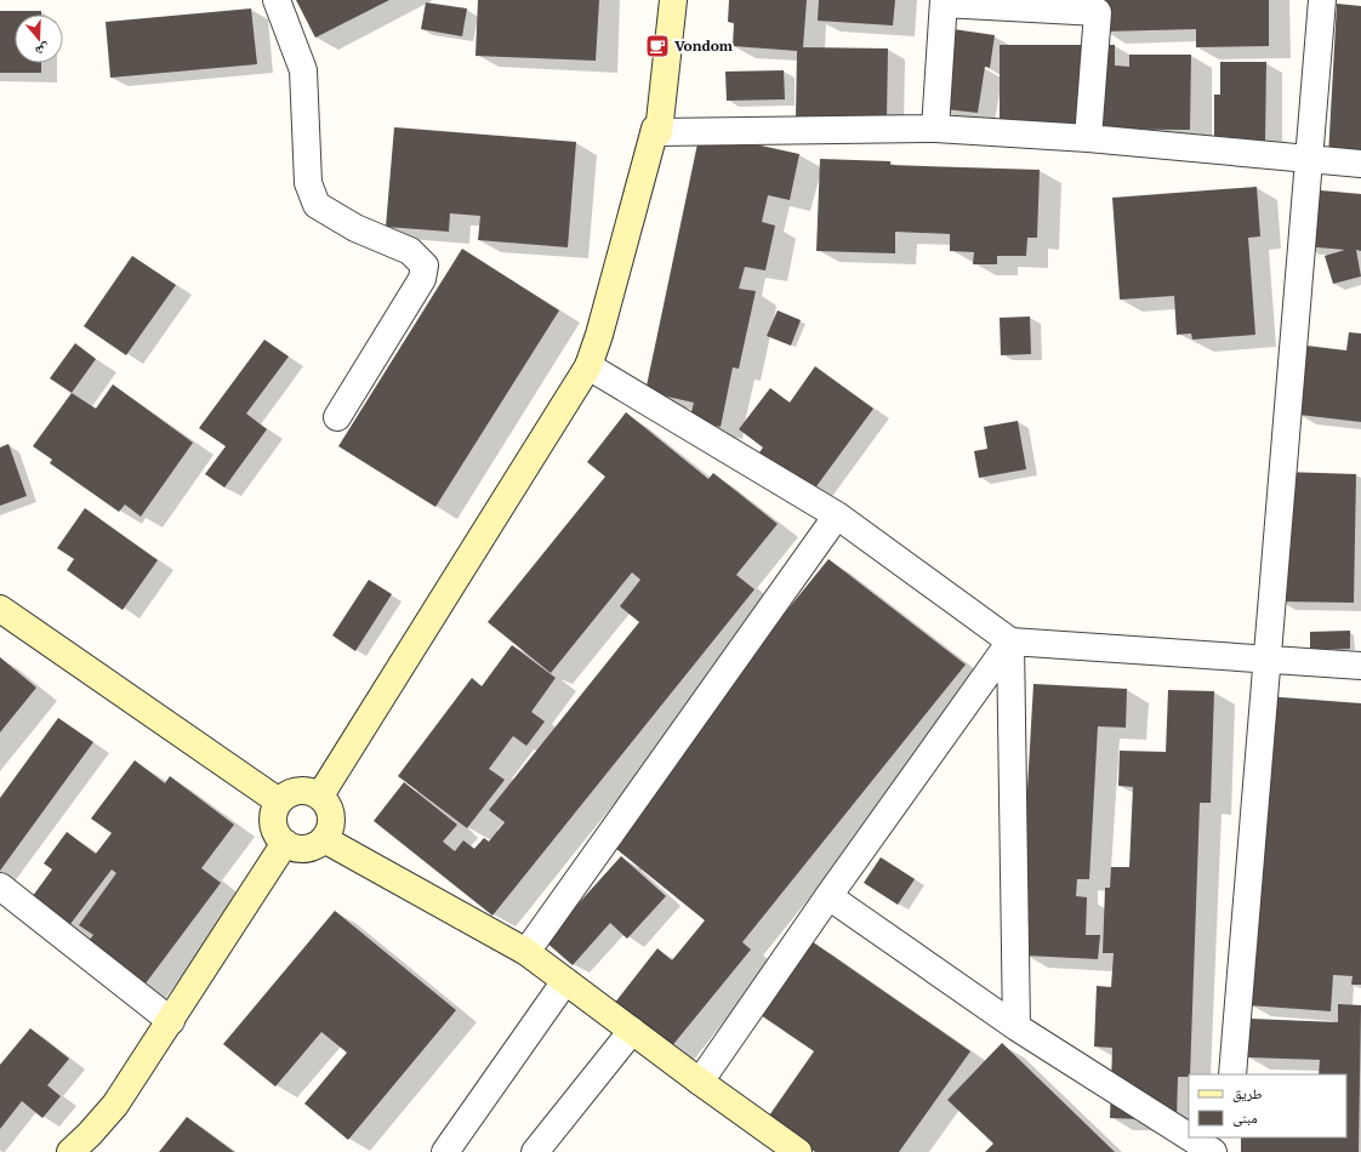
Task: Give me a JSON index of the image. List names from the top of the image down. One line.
{"places":{"cafe":["Vondom"]},"legend":["طريق","مبنى"],"north":"bottom"}
